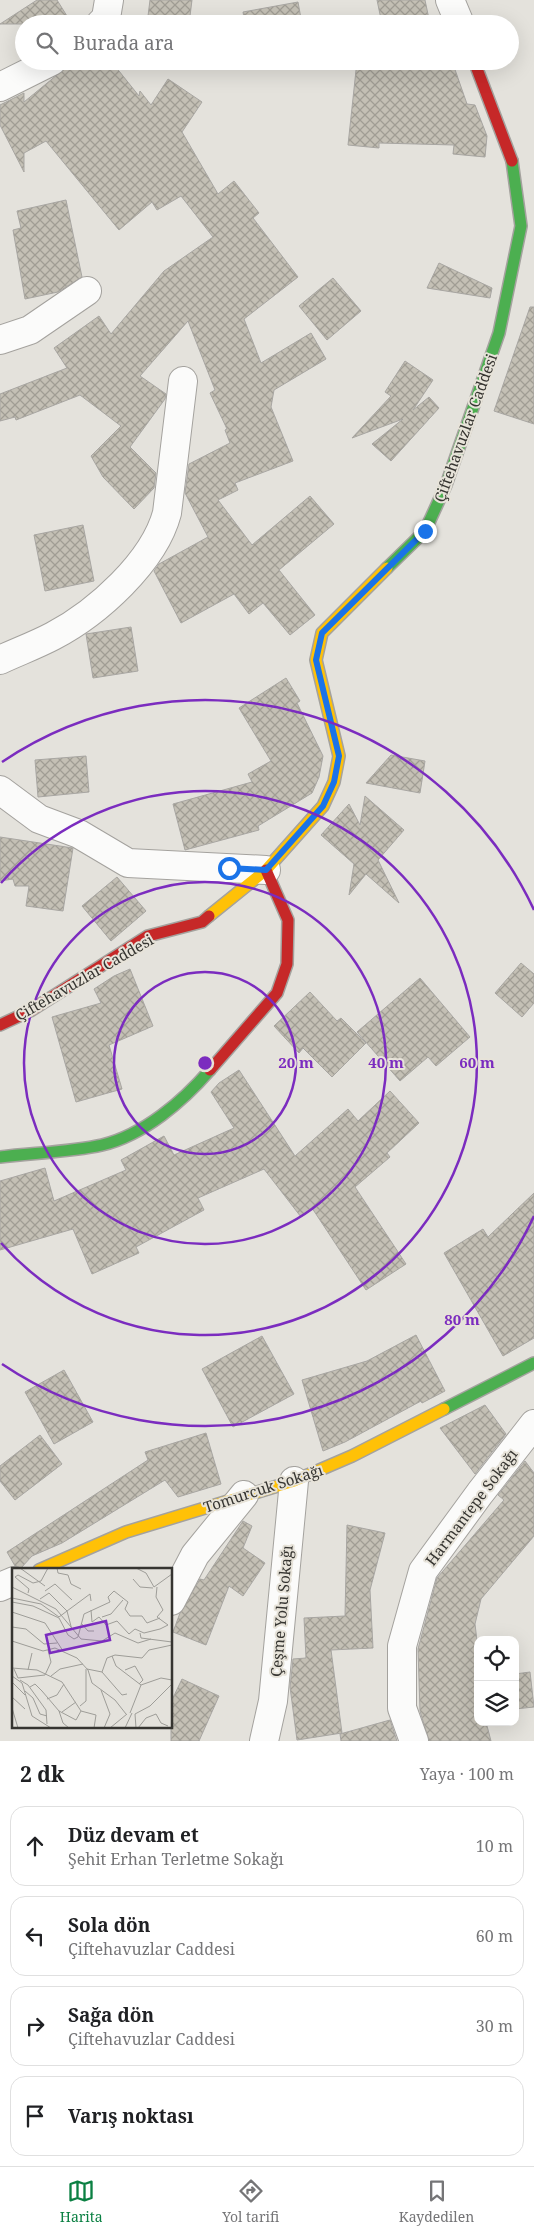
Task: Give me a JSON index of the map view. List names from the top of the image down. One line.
{"streets":{"street":["Çiftehavuzlar Caddesi","Tomurcuk Sokağı","Harmantepe Sokağı","Çeşme Yolu Sokağı"]},"crossings":[["Tomurcuk Sokağı","Çeşme Yolu Sokağı"]],"page":{"search":"Burada ara","heading":["2 dk","Yaya · 100 m"],"list":[["Düz devam et","Şehit Erhan Terletme Sokağı","10 m"],["Sola dön","Çiftehavuzlar Caddesi","60 m"],["Sağa dön","Çiftehavuzlar Caddesi","30 m"],"Varış noktası"],"nav":["Harita","Yol tarifi","Kaydedilen"]},"rings":["20 m","40 m","60 m","80 m"]}
